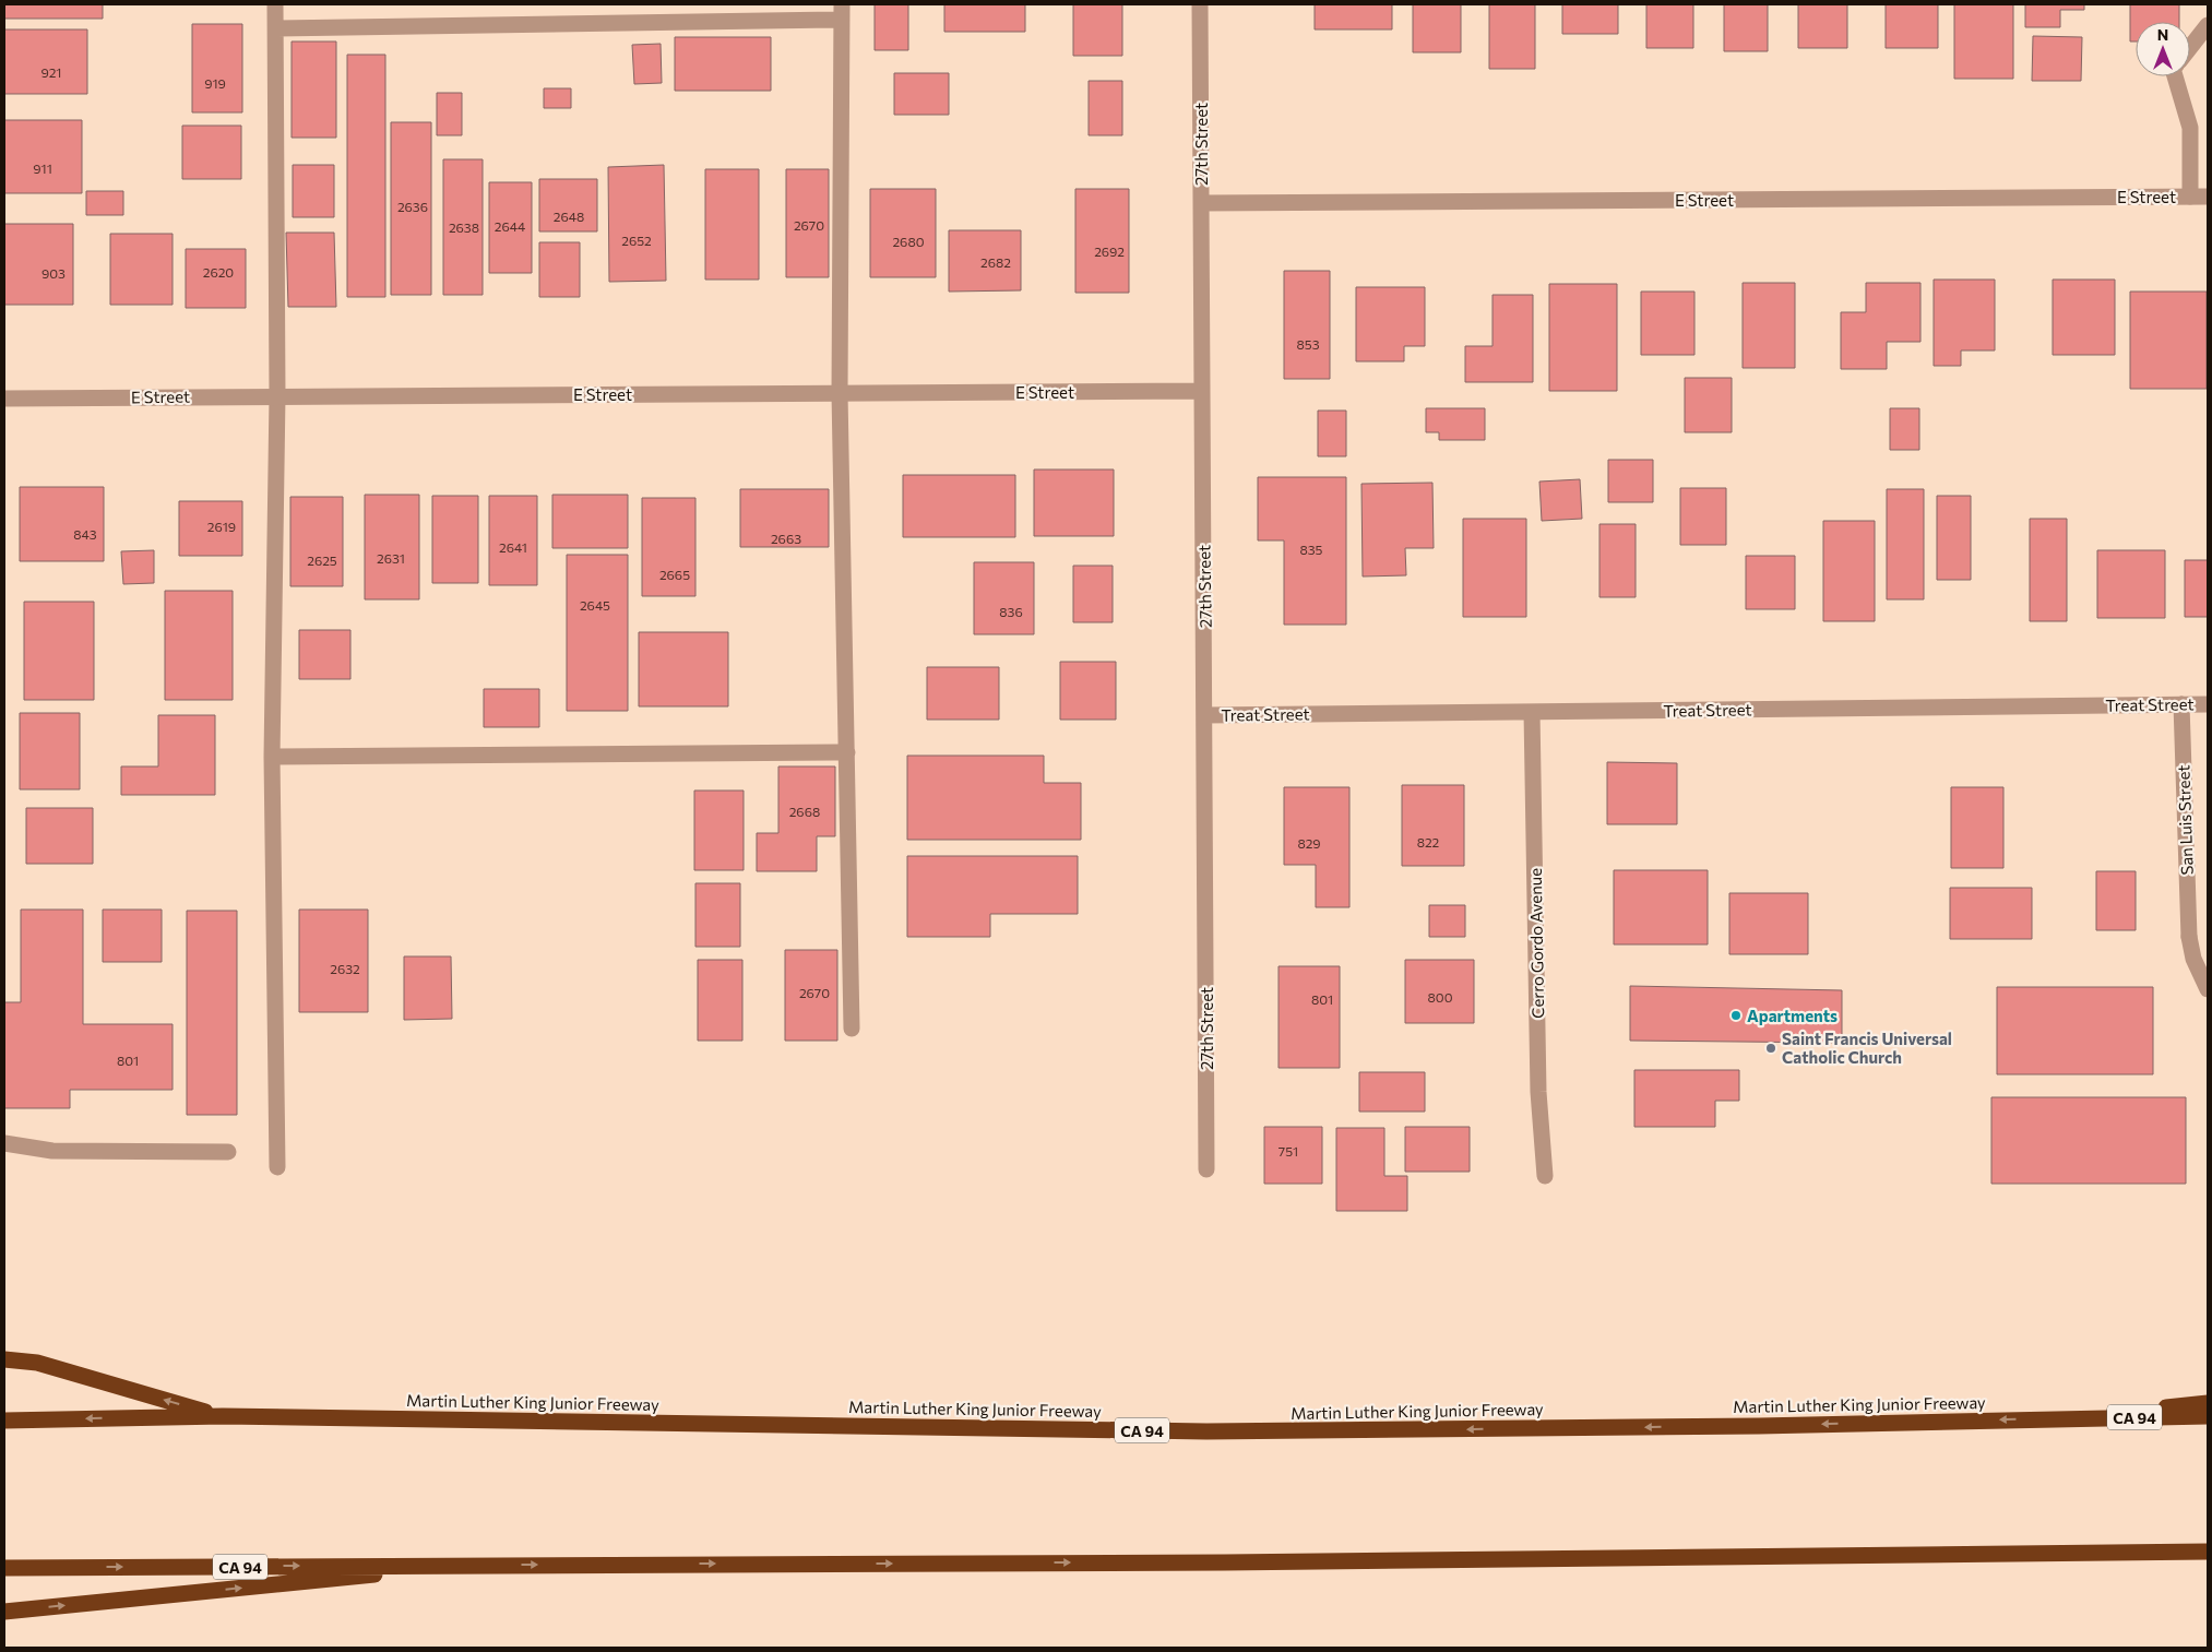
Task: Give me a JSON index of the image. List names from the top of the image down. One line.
{"streets":{"highway":["Martin Luther King Junior Freeway","CA 94"],"street":["27th Street","E Street","Treat Street","San Luis Street","Cerro Gordo Avenue"]},"crossings":[["27th Street","E Street"],["27th Street","Treat Street"],["Treat Street","San Luis Street"],["Treat Street","Cerro Gordo Avenue"]],"places":["Apartments","Saint Francis Universal Catholic Church"],"house_numbers":["921","919","911","2636","2648","2670","2644","2638","2652","2680","2692","2682","2620","903","853","2619","843","2663","2641","835","2631","2625","2665","2645","836","2668","822","829","2632","2670","800","801","801","751"],"north":"top"}
